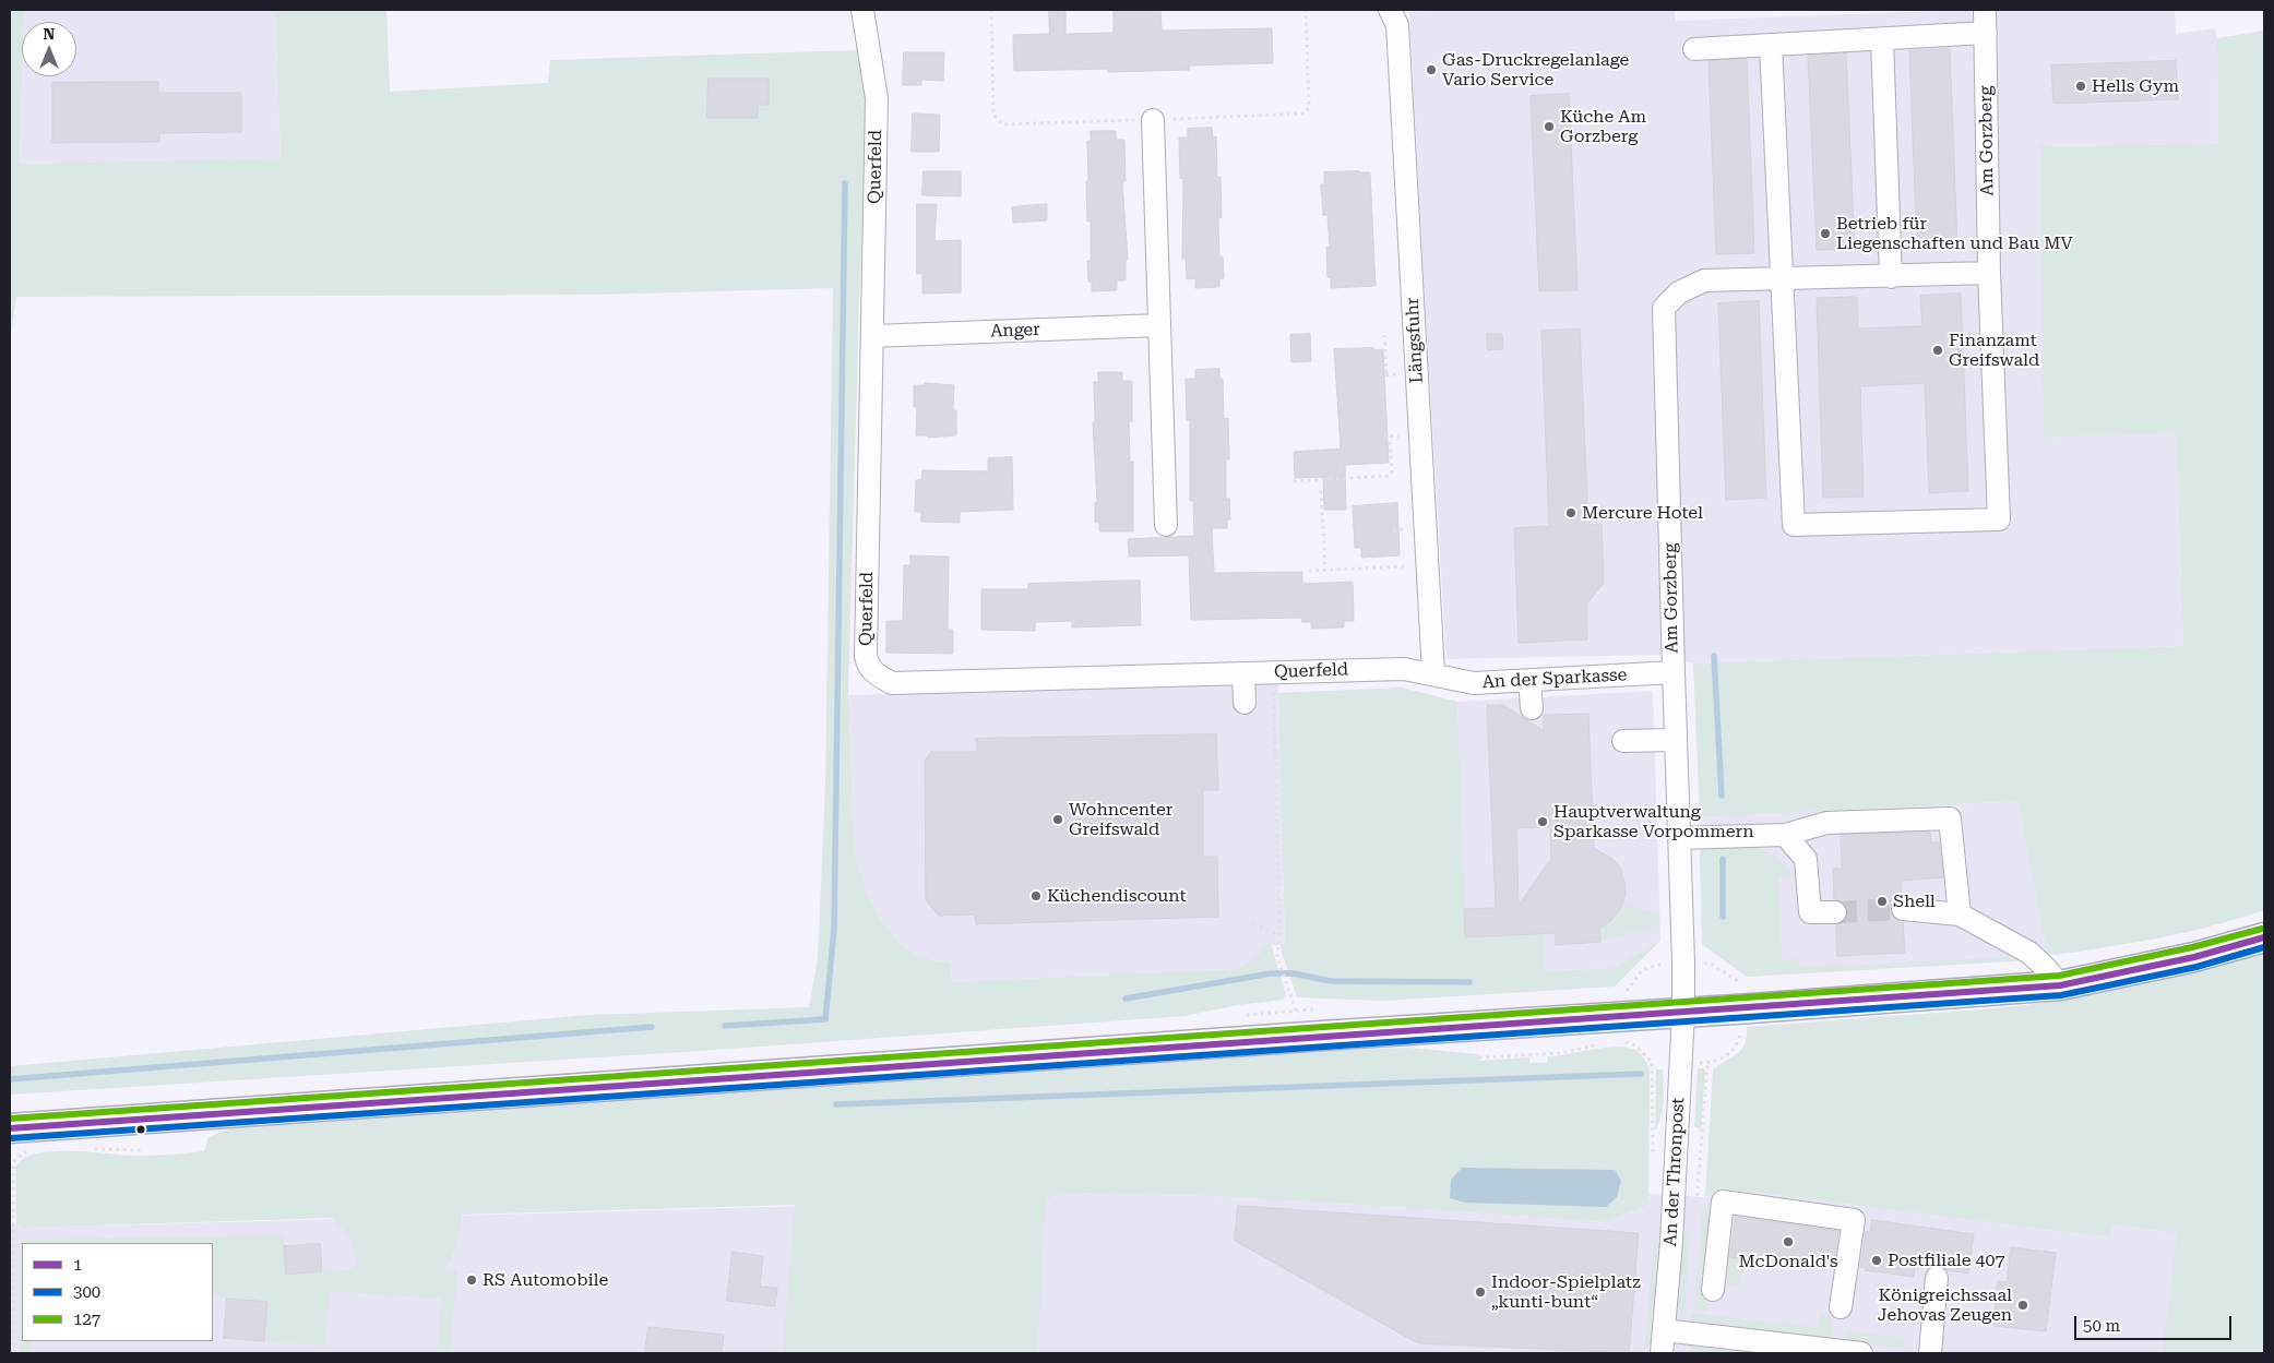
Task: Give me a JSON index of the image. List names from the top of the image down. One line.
{"streets":{"street":["Am Gorzberg","Querfeld","Anger","Längsfuhr","An der Sparkasse","An der Thronpost"]},"crossings":[["Am Gorzberg","An der Sparkasse"],["Am Gorzberg","An der Thronpost"],["Querfeld","Anger"],["Querfeld","An der Sparkasse"],["Längsfuhr","An der Sparkasse"]],"places":["Gas-Druckregelanlage Vario Service","Hells Gym","Küche Am Gorzberg","Betrieb für Liegenschaften und Bau MV","Finanzamt Greifswald","Mercure Hotel","Wohncenter Greifswald","Hauptverwaltung Sparkasse Vorpommern","Küchendiscount","Shell","McDonald's","Postfiliale 407","RS Automobile","Indoor-Spielplatz „kunti-bunt“","Königreichssaal Jehovas Zeugen"],"lines":["transit line 127","transit line 1","transit line 300"],"legend":["1","300","127"],"scale_bar":"50 m","north":"top"}
